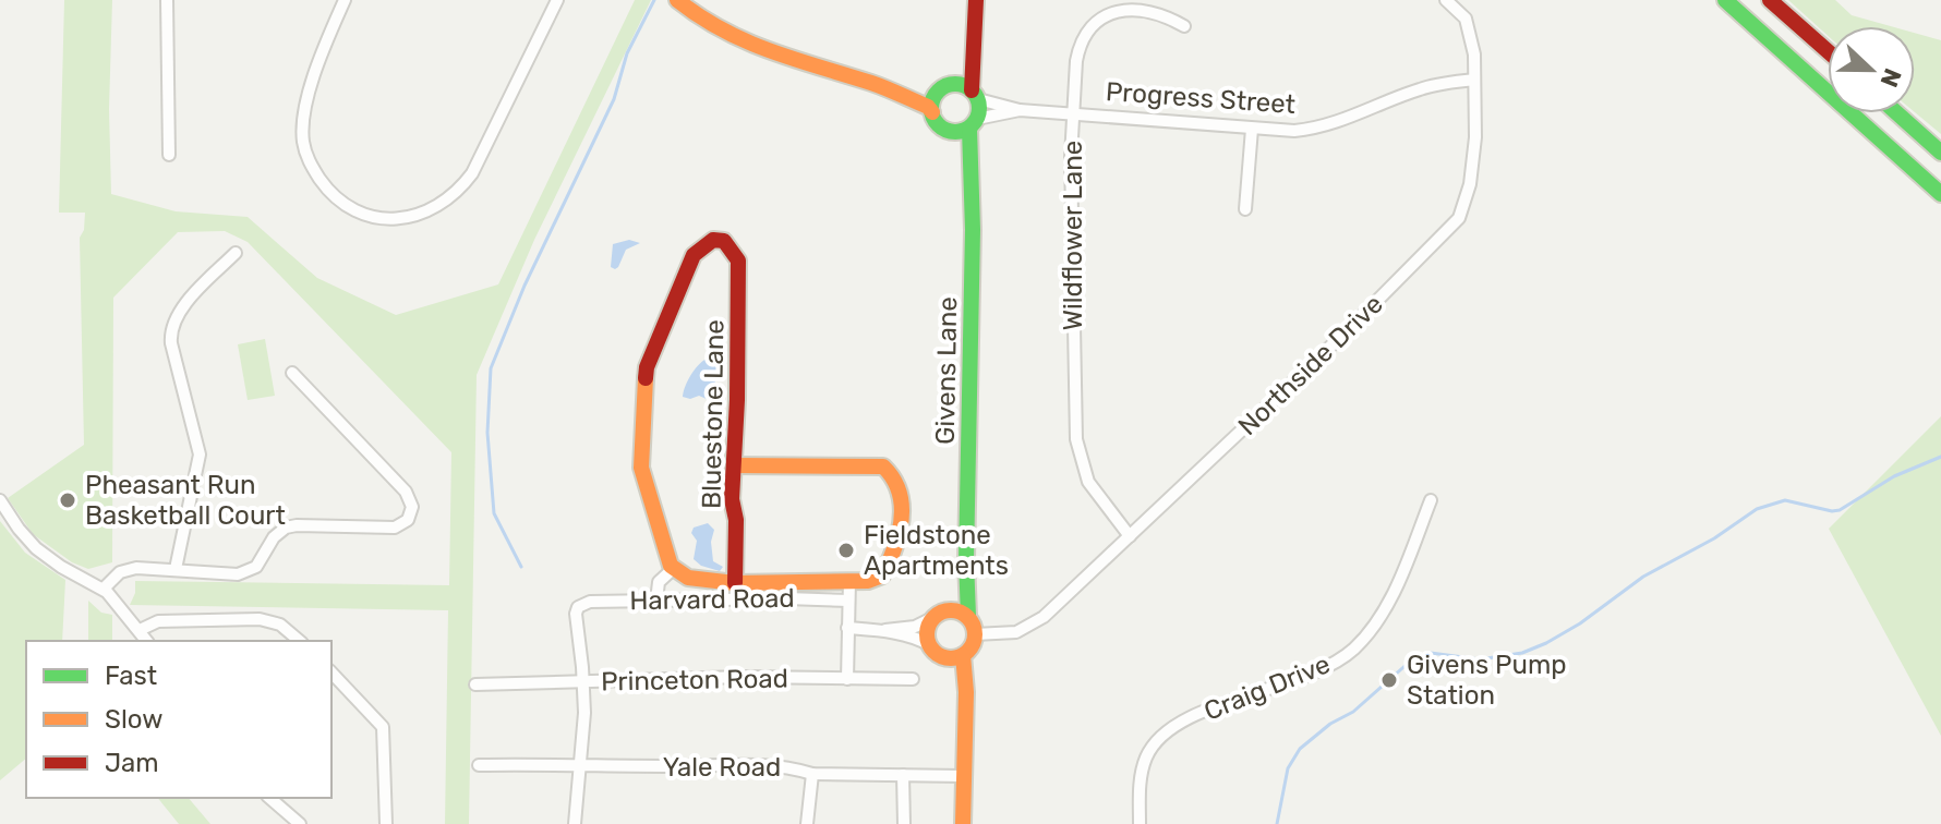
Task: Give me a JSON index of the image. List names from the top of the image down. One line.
{"streets":{"main road":["Givens Lane","Bluestone Lane"],"street":["Progress Street","Wildflower Lane","Northside Drive","Harvard Road","Princeton Road","Craig Drive","Yale Road"]},"crossings":[["Progress Street","Wildflower Lane"],["Progress Street","Northside Drive"],["Progress Street","Givens Lane"],["Wildflower Lane","Northside Drive"],["Northside Drive","Givens Lane"],["Harvard Road","Princeton Road"]],"places":["Pheasant Run Basketball Court","Fieldstone Apartments","Givens Pump Station"],"legend":["Fast","Slow","Jam"],"north":"right"}
